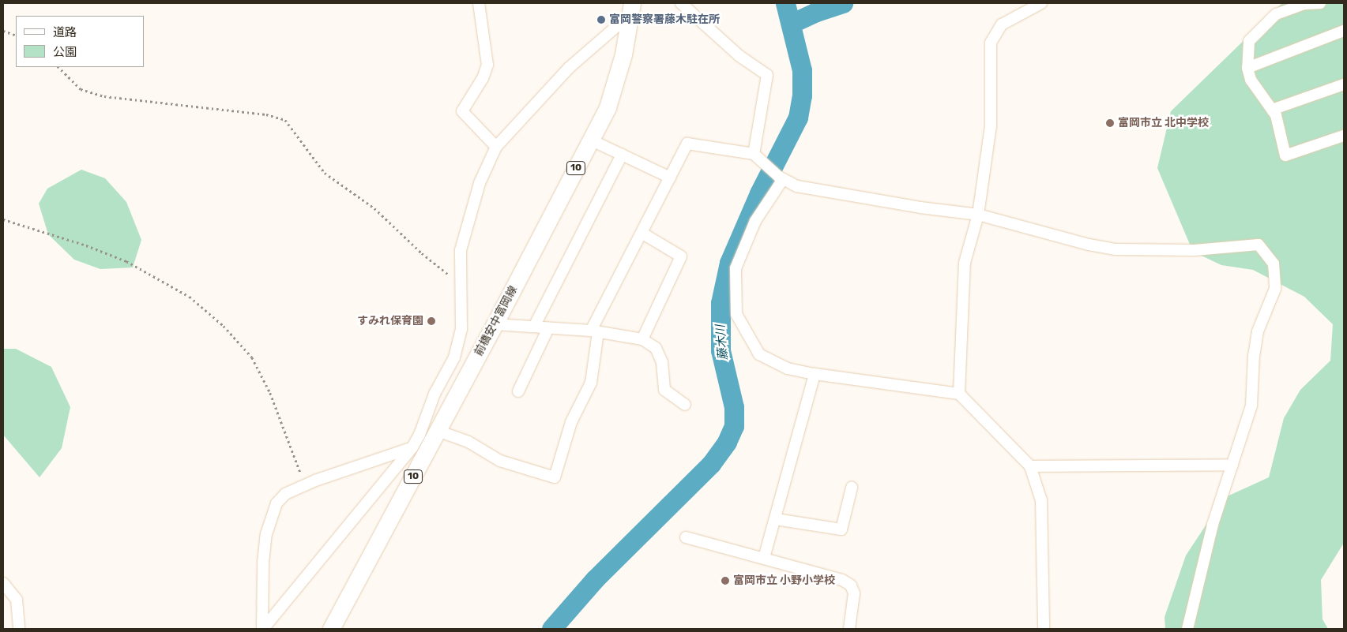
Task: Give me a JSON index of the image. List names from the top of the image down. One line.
{"streets":{"main road":["10","前橋安中富岡線"]},"water":["藤木川"],"places":["富岡警察署藤木駐在所","富岡市立 北中学校","すみれ保育園","富岡市立 小野小学校"],"legend":["道路","公園"]}
